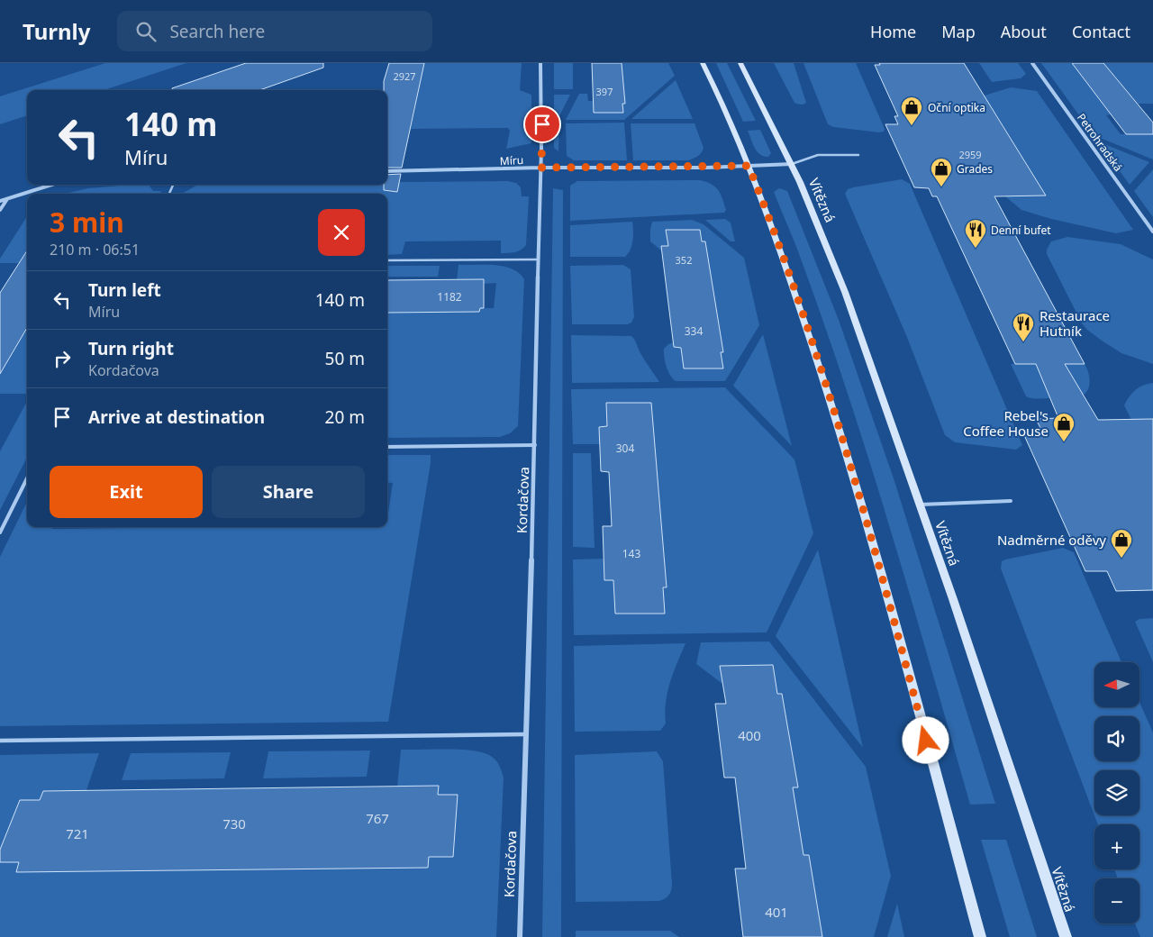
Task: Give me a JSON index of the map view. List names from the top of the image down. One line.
{"streets":{"main road":["Vítězná"],"street":["Petrohradská","Míru","Kordačova"]},"crossings":[["Míru","Kordačova"]],"places":{"shop":["Oční optika","Grades","Rebel's Coffee House","Nadměrné oděvy"],"restaurant":["Denní bufet","Restaurace Hutník"]},"house_numbers":["2927","397","2959","352","1182","334","304","143","400","767","730","721","401"],"north":"left","page":{"header":"Turnly","search":"Search here","nav":["Home","Map","About","Contact"],"turn":["140 m","Míru"],"heading":["3 min","210 m · 06:51"],"list":[{"name":"Turn left","note":"Míru","value":"140 m"},{"name":"Turn right","note":"Kordačova","value":"50 m"},{"name":"Arrive at destination","value":"20 m"}],"buttons":["Exit","Share"],"map_buttons":["+","−"]}}
